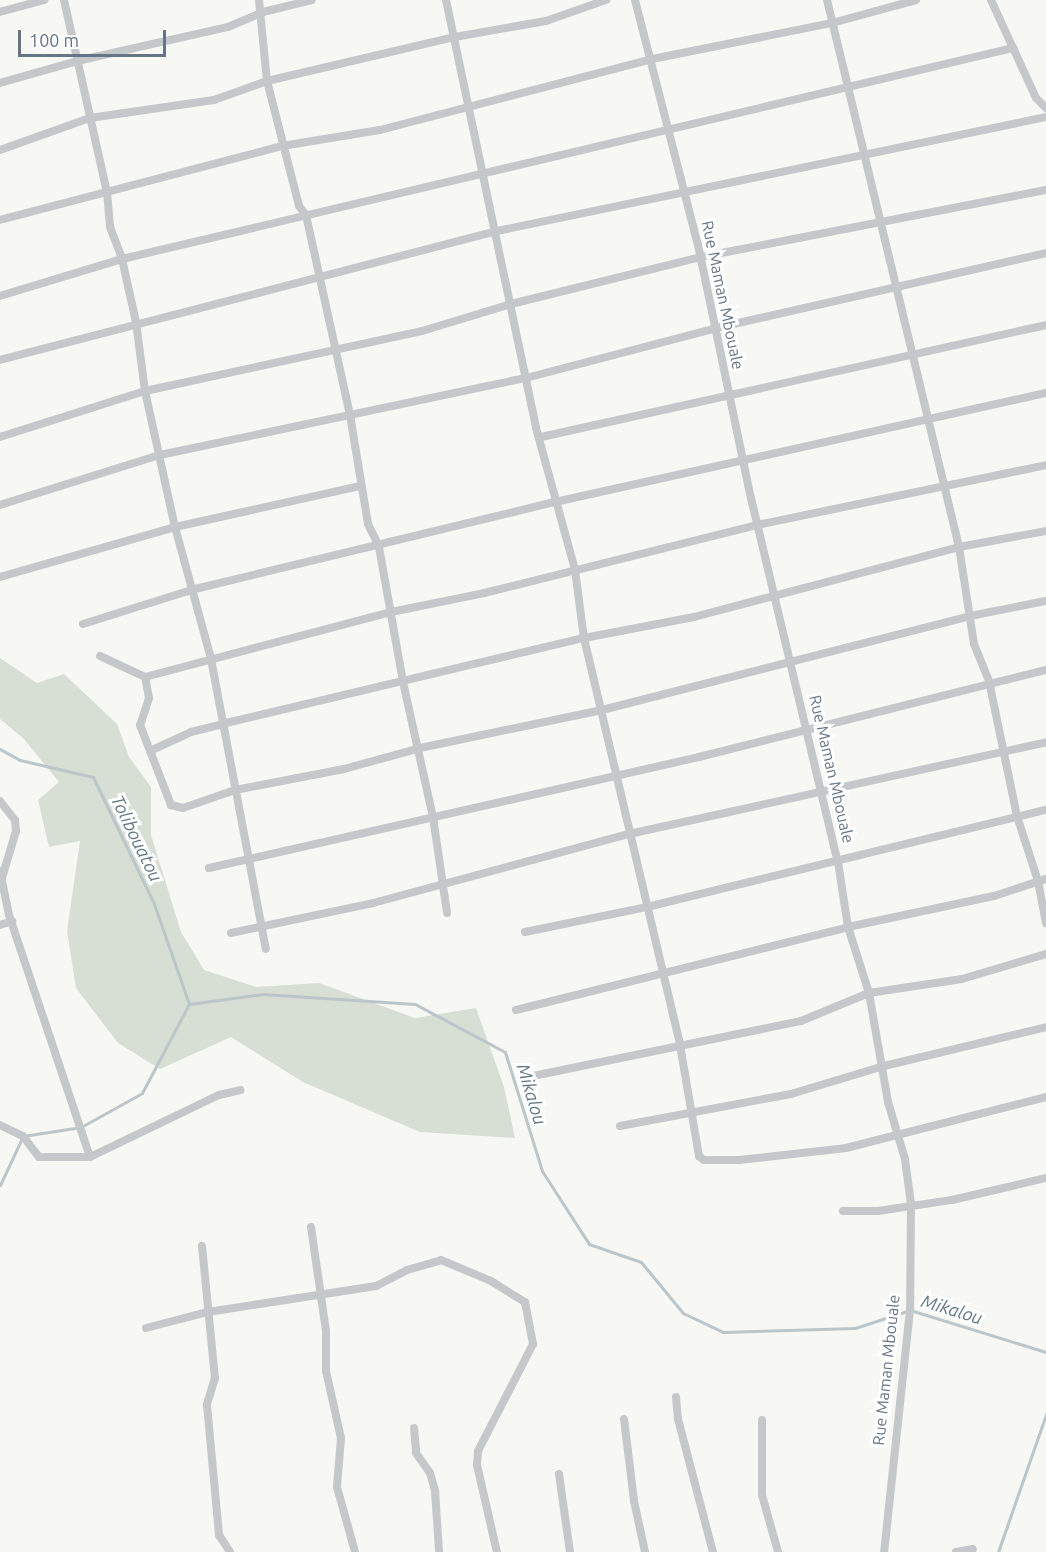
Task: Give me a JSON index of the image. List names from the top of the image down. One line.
{"streets":{"street":["Rue Maman Mbouale"]},"water":["Tolibouatou","Mikalou"],"scale_bar":"100 m"}
